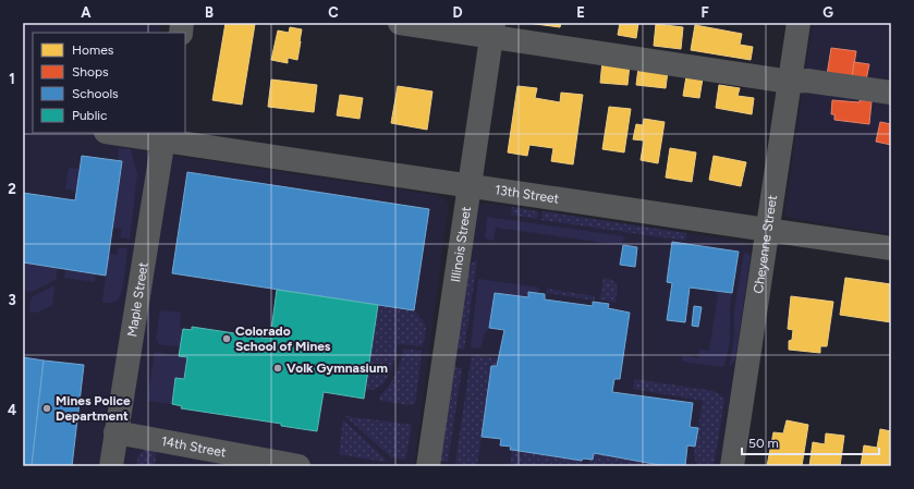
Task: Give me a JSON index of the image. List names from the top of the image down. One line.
{"streets":{"street":["13th Street","Illinois Street","Cheyenne Street","Maple Street","14th Street"]},"crossings":[["13th Street","Illinois Street"],["13th Street","Cheyenne Street"],["13th Street","Maple Street"],["Maple Street","14th Street"]],"places":["Colorado School of Mines","Volk Gymnasium","Mines Police Department"],"legend":["Homes","Shops","Schools","Public"],"scale_bar":"50 m","grid":{"columns":["A","B","C","D","E","F","G"],"rows":["1","2","3","4"]}}
